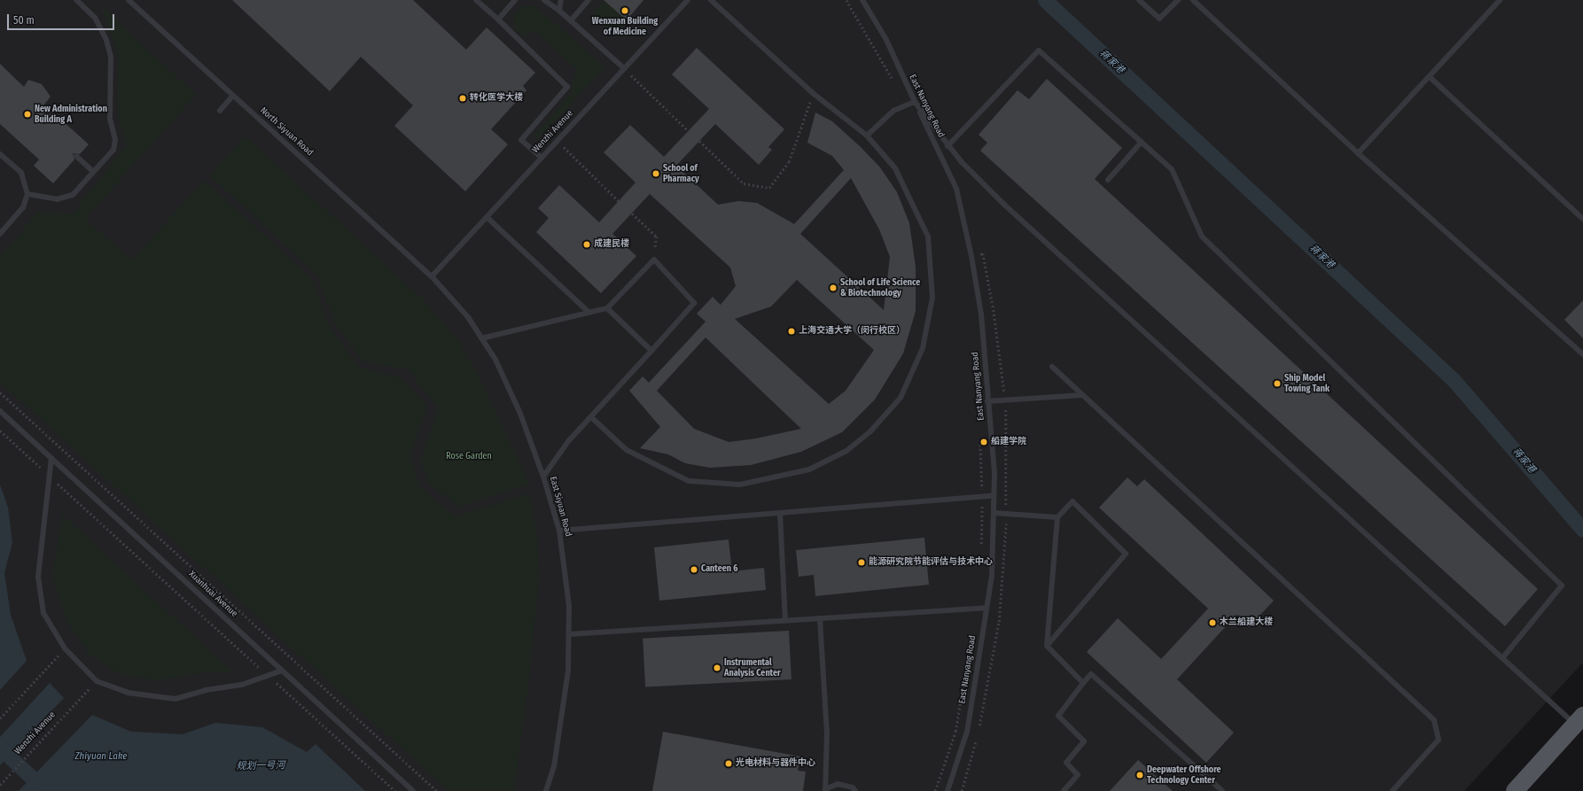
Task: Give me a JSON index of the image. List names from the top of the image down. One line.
{"streets":{"lane":["East Nanyang Road","North Siyuan Road","Wenzhi Avenue","East Siyuan Road","Xuanhuai Avenue"]},"crossings":[["North Siyuan Road","Wenzhi Avenue"],["North Siyuan Road","East Siyuan Road"],["Wenzhi Avenue","East Siyuan Road"]],"water":["蒋家港","Zhiyuan Lake","规划一号河"],"parks":["Rose Garden"],"places":["Wenxuan Building of Medicine","转化医学大楼","New Administration Building A","School of Pharmacy","成建民楼","School of Life Science & Biotechnology","上海交通大学（闵行校区）","Ship Model Towing Tank","船建学院","能源研究院节能评估与技术中心","Canteen 6","木兰船建大楼","Instrumental Analysis Center","光电材料与器件中心","Deepwater Offshore Technology Center"],"scale_bar":"50 m"}
